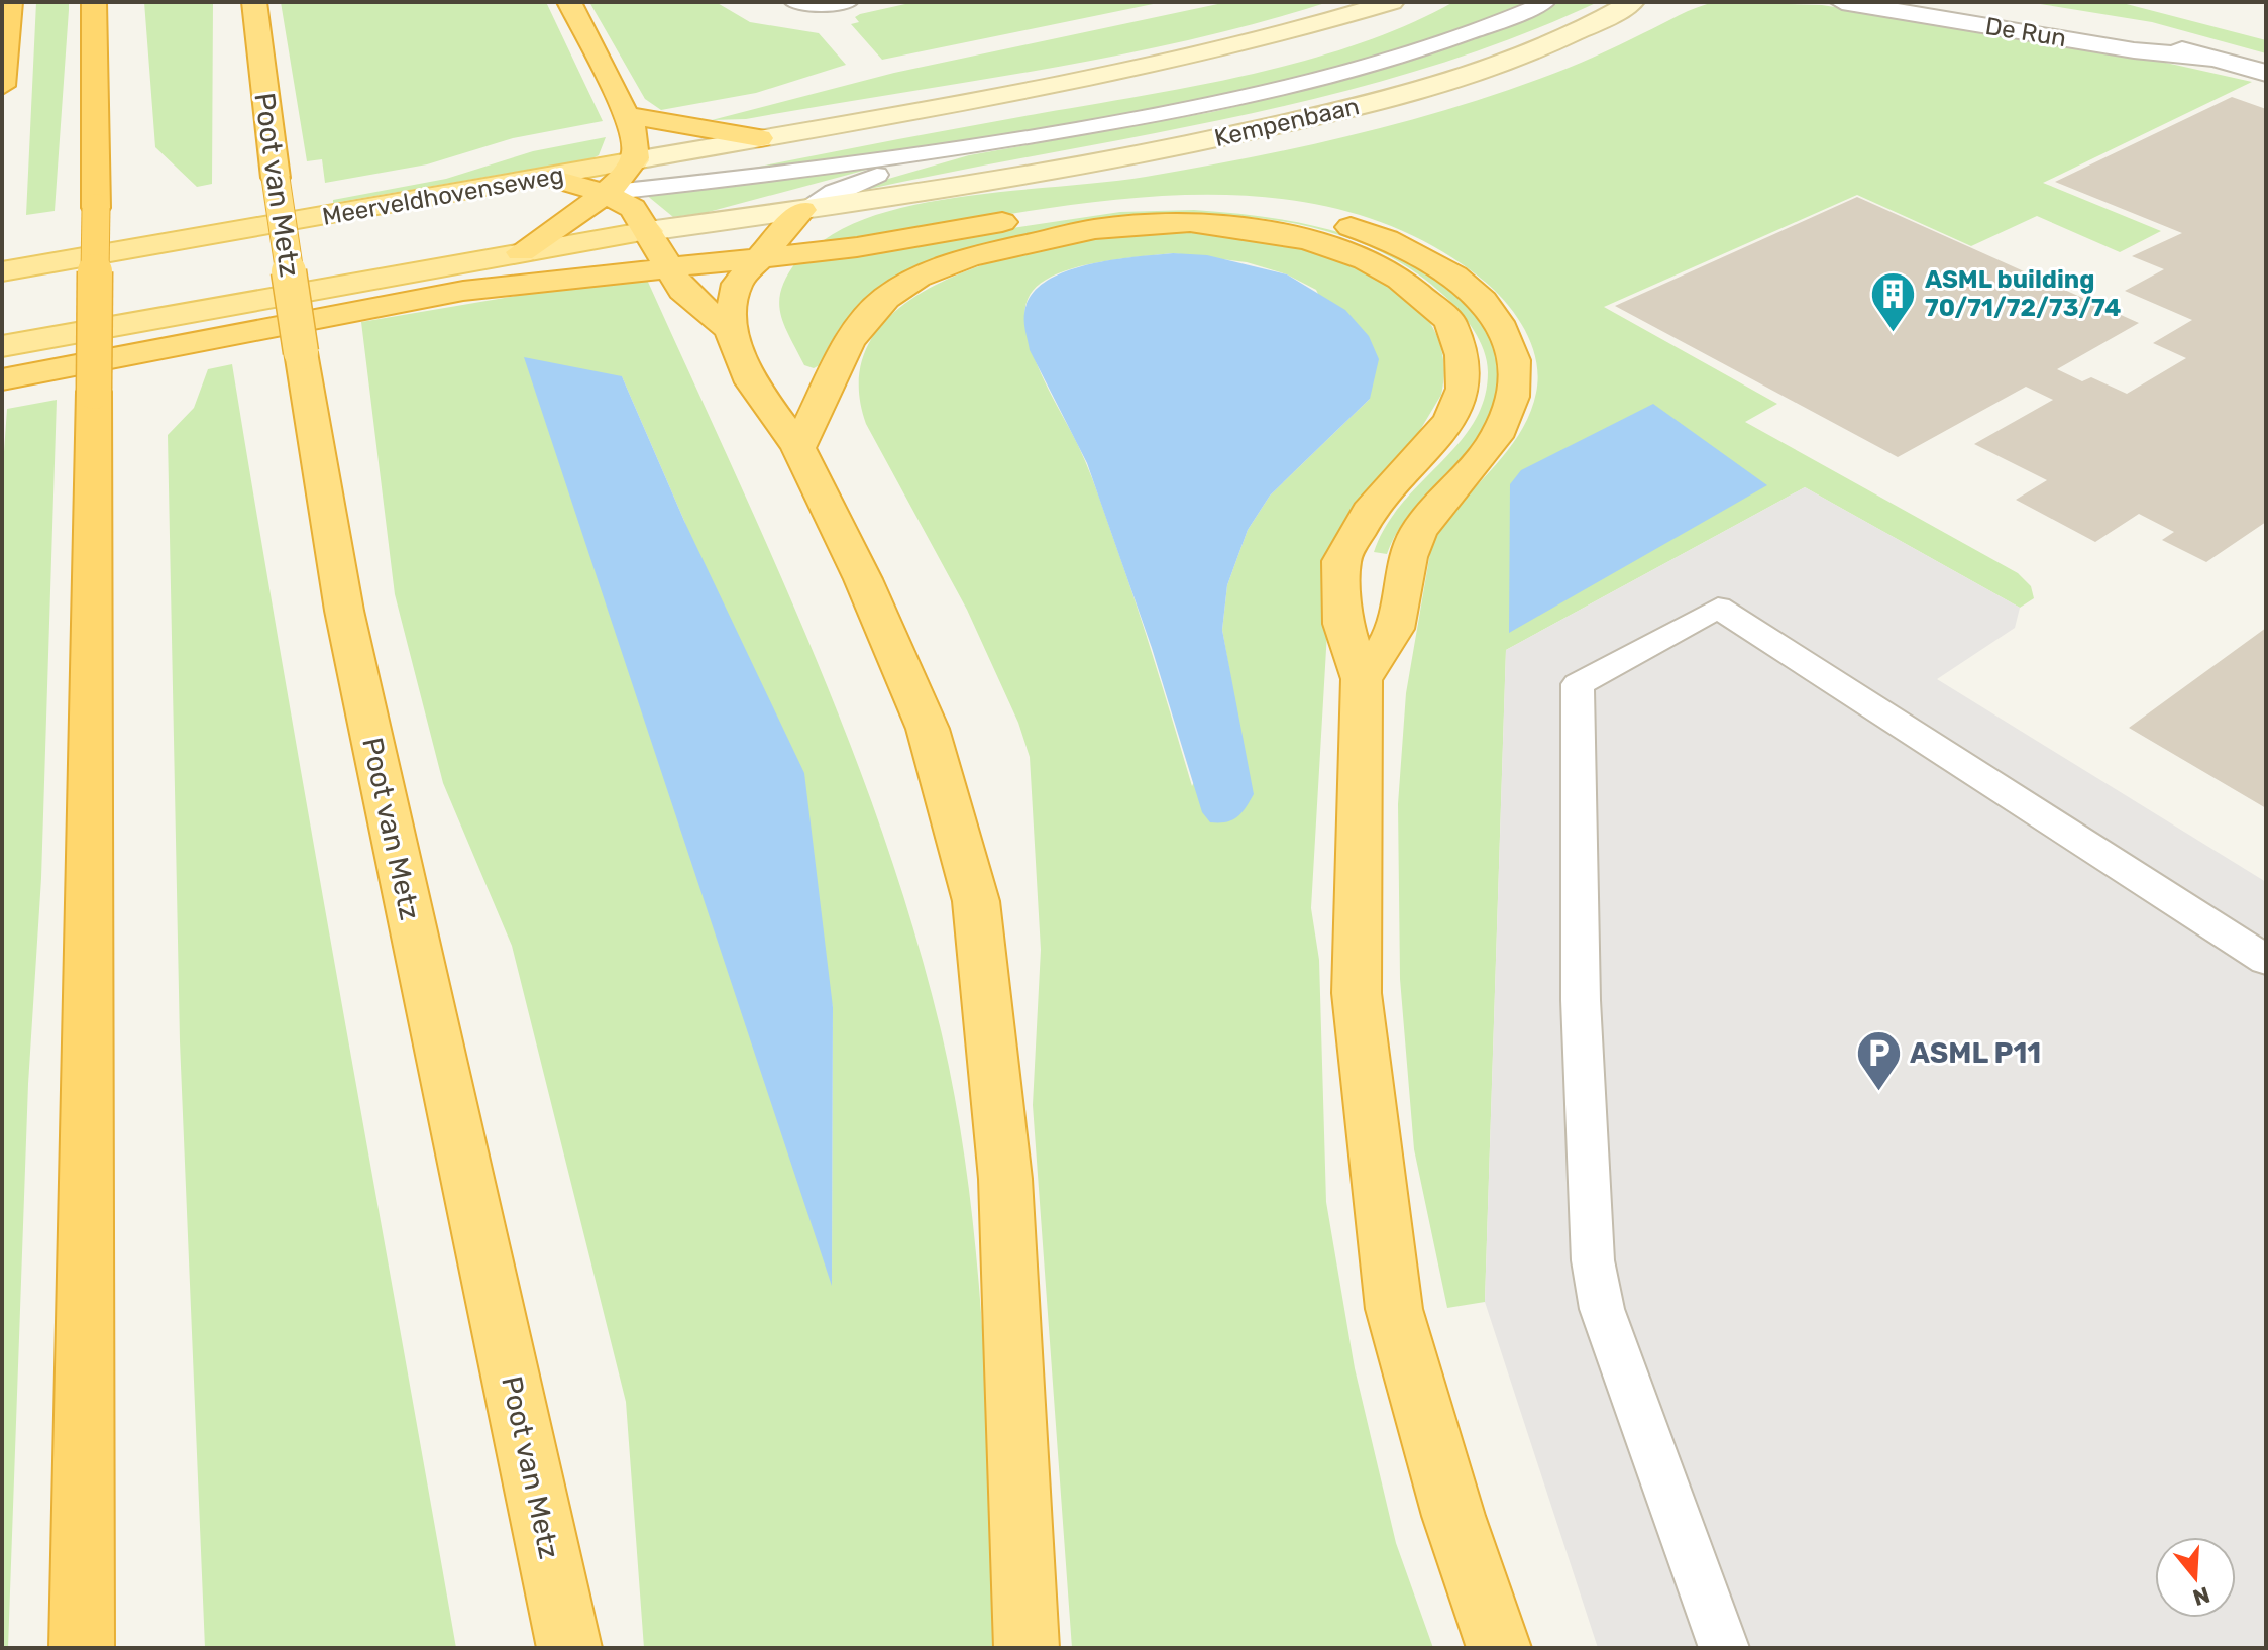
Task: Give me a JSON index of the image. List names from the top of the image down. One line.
{"streets":{"highway":["Poot van Metz"],"main road":["Kempenbaan","Meerveldhovenseweg"],"street":["De Run"]},"places":{"building":["ASML building 70/71/72/73/74"],"parking":["ASML P11"]},"north":"bottom"}
